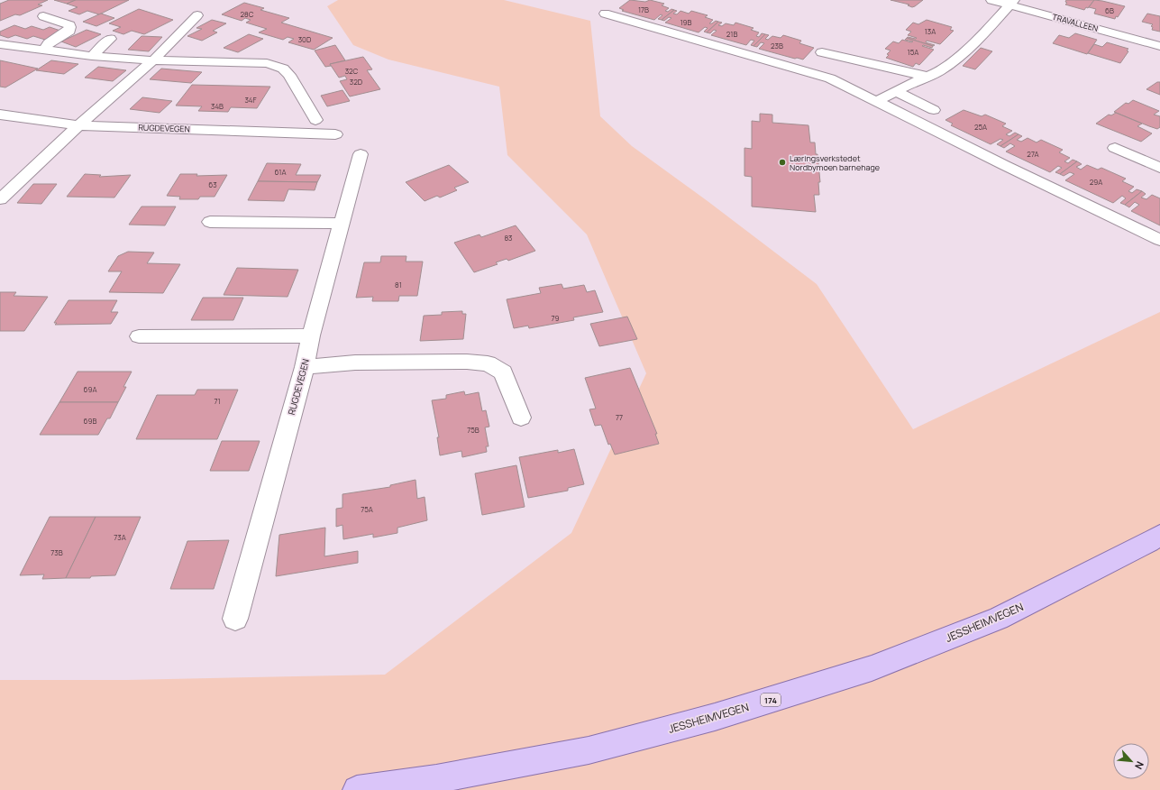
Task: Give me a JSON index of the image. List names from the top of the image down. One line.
{"streets":{"main road":["JESSHEIMVEGEN","174"],"street":["TRAVALLEEN","RUGDEVEGEN"]},"places":["Læringsverkstedet Nordbymoen barnehage"],"house_numbers":["17B","6B","28C","19B","13A","21B","30D","23B","15A","32C","32D","34F","34B","25A","27A","61A","29A","63","83","81","79","69A","71","77","69B","75B","75A","73A","73B"],"north":"bottom right"}
